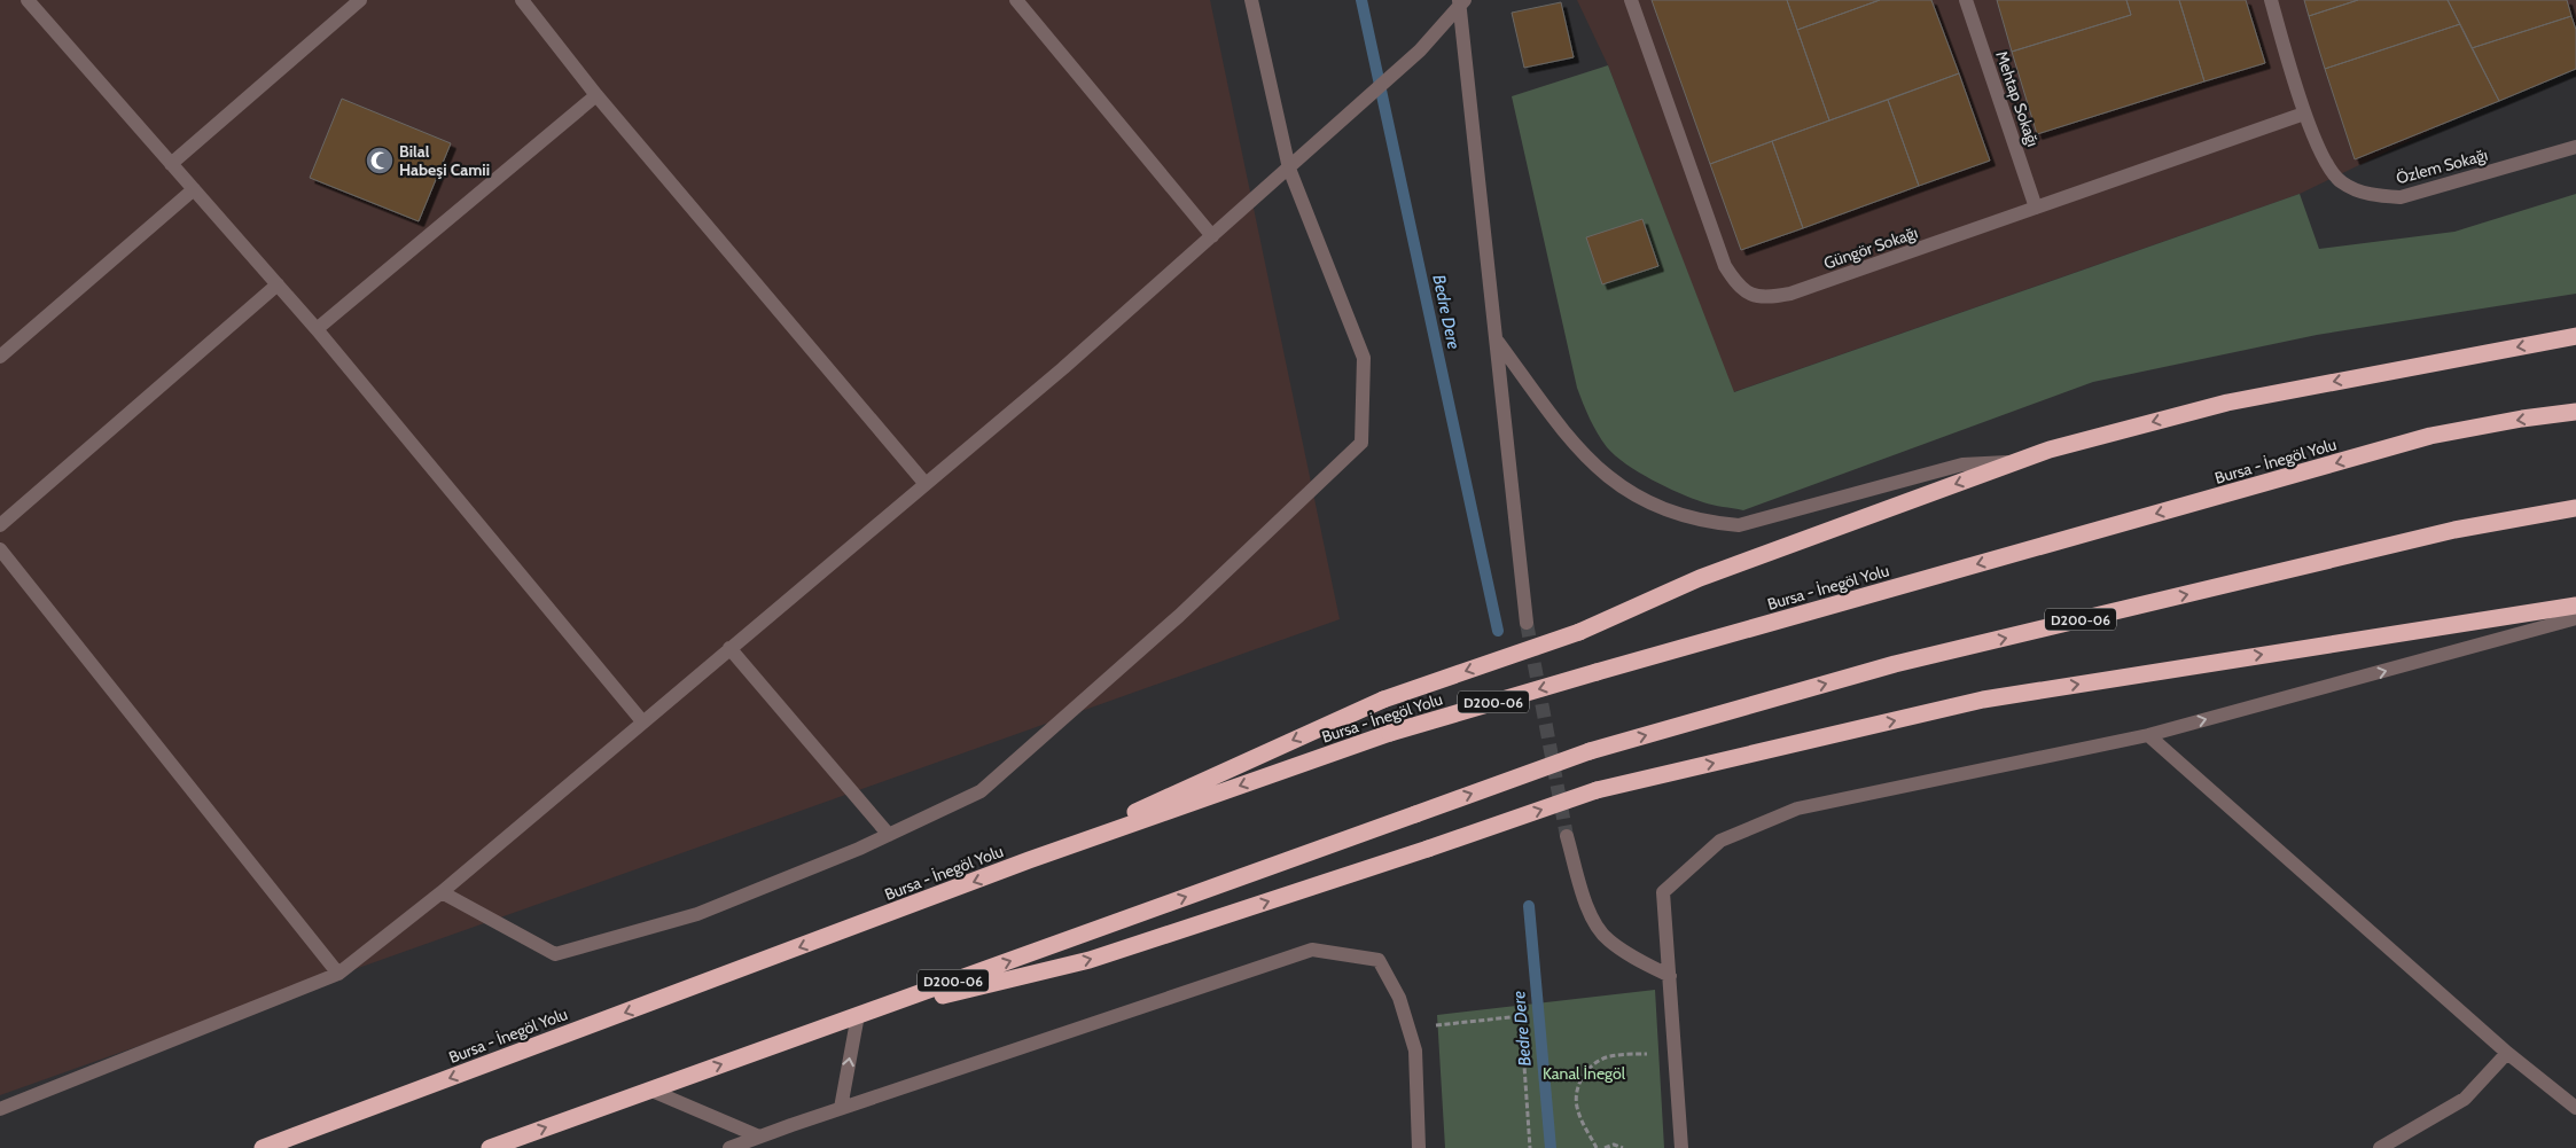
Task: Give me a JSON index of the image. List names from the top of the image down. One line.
{"streets":{"highway":["Bursa - İnegöl Yolu","D200-06"],"street":["Mehtap Sokağı","Özlem Sokağı","Güngör Sokağı"]},"crossings":[["Mehtap Sokağı","Güngör Sokağı"],["Özlem Sokağı","Güngör Sokağı"]],"water":["Bedre Dere"],"parks":["Kanal İnegöl"],"places":{"mosque":["Bilal Habeşi Camii"]}}
